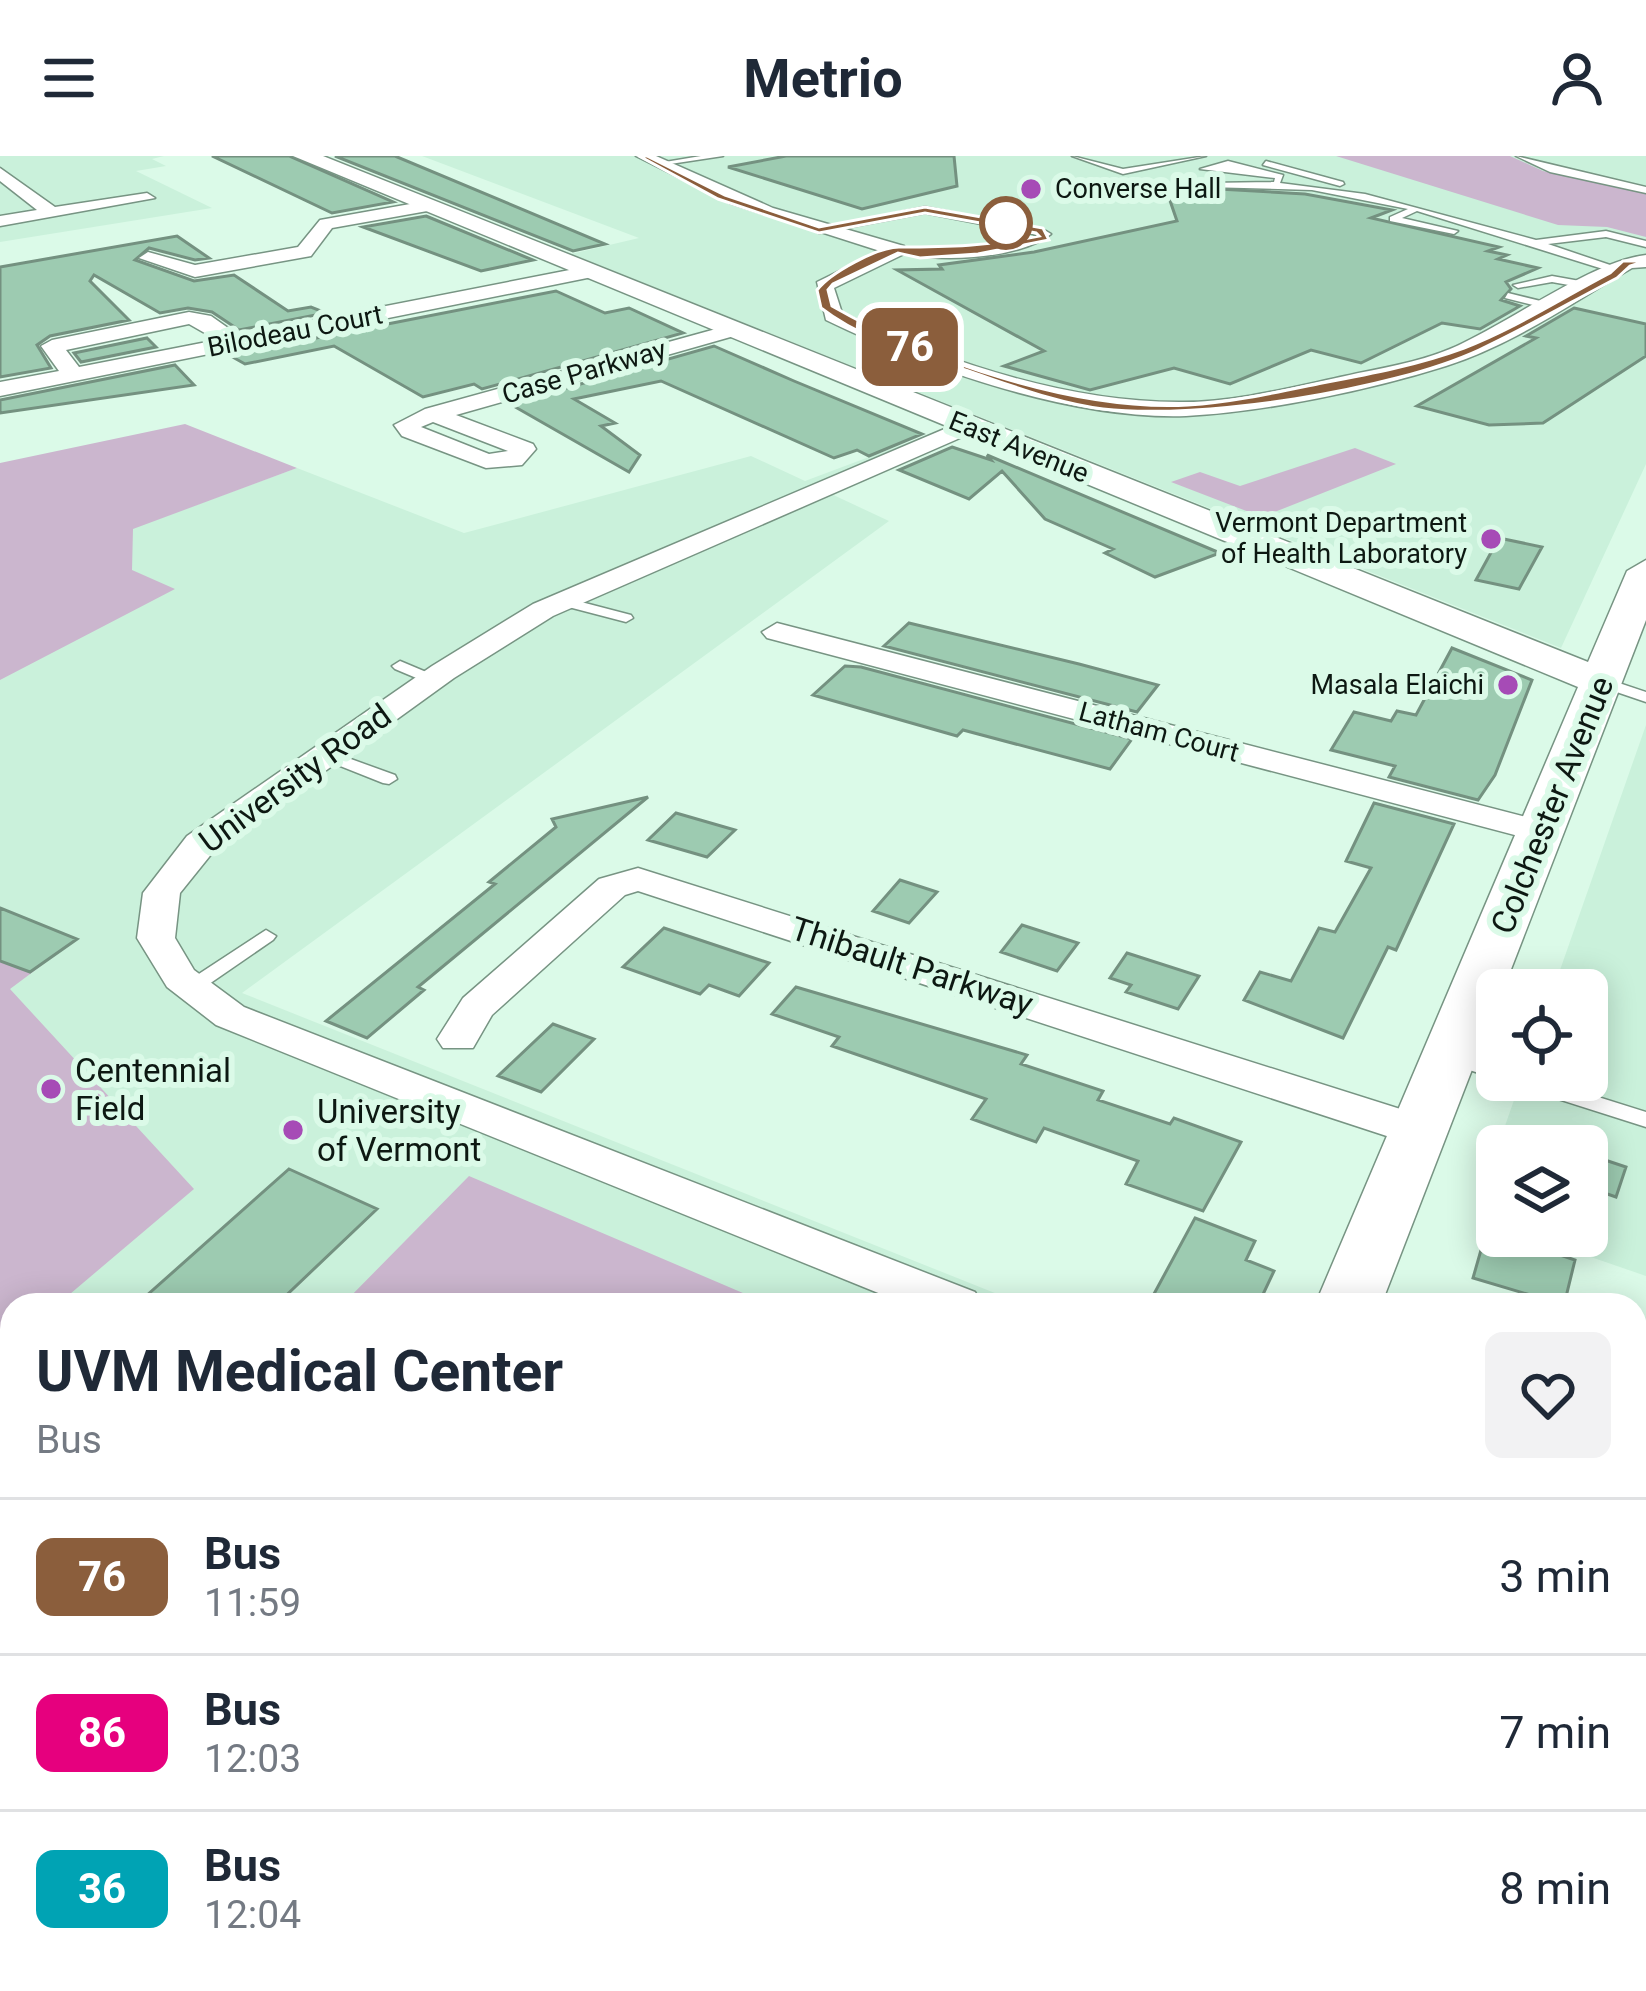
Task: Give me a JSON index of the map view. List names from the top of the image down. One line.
{"streets":{"main road":["East Avenue","Colchester Avenue"],"street":["Bilodeau Court","Case Parkway","Latham Court","University Road","Thibault Parkway"]},"crossings":[["Bilodeau Court","East Avenue"],["Case Parkway","East Avenue"],["East Avenue","University Road"],["East Avenue","Colchester Avenue"],["Latham Court","Colchester Avenue"],["Colchester Avenue","Thibault Parkway"]],"places":["Converse Hall","Vermont Department of Health Laboratory","Masala Elaichi","Centennial Field","University of Vermont"],"lines":["bus line 76"],"page":{"header":"Metrio","on_map":"76","heading":["UVM Medical Center","Bus"],"list":[{"mark":"76","name":"Bus","note":"11:59","value":"3 min"},{"mark":"86","name":"Bus","note":"12:03","value":"7 min"},{"mark":"36","name":"Bus","note":"12:04","value":"8 min"}]}}
